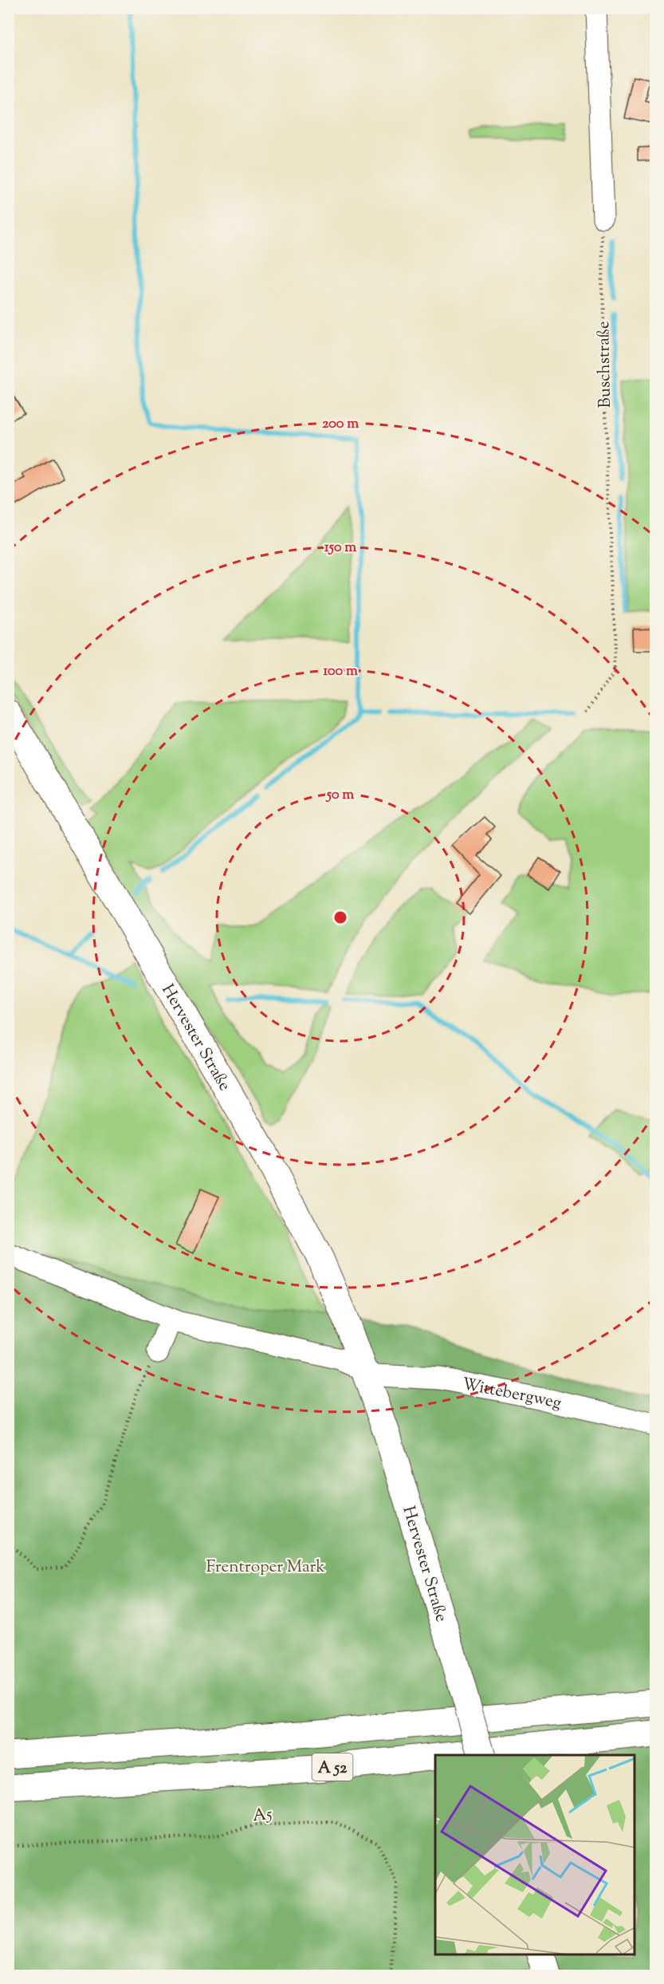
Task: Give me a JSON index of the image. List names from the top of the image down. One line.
{"streets":{"main road":["Hervester Straße","A 52"],"street":["Wittebergweg"],"path":["Buschstraße","A5"]},"crossings":[["Hervester Straße","Wittebergweg"]],"parks":["Frentroper Mark"],"rings":["200 m","150 m","100 m","50 m"]}
